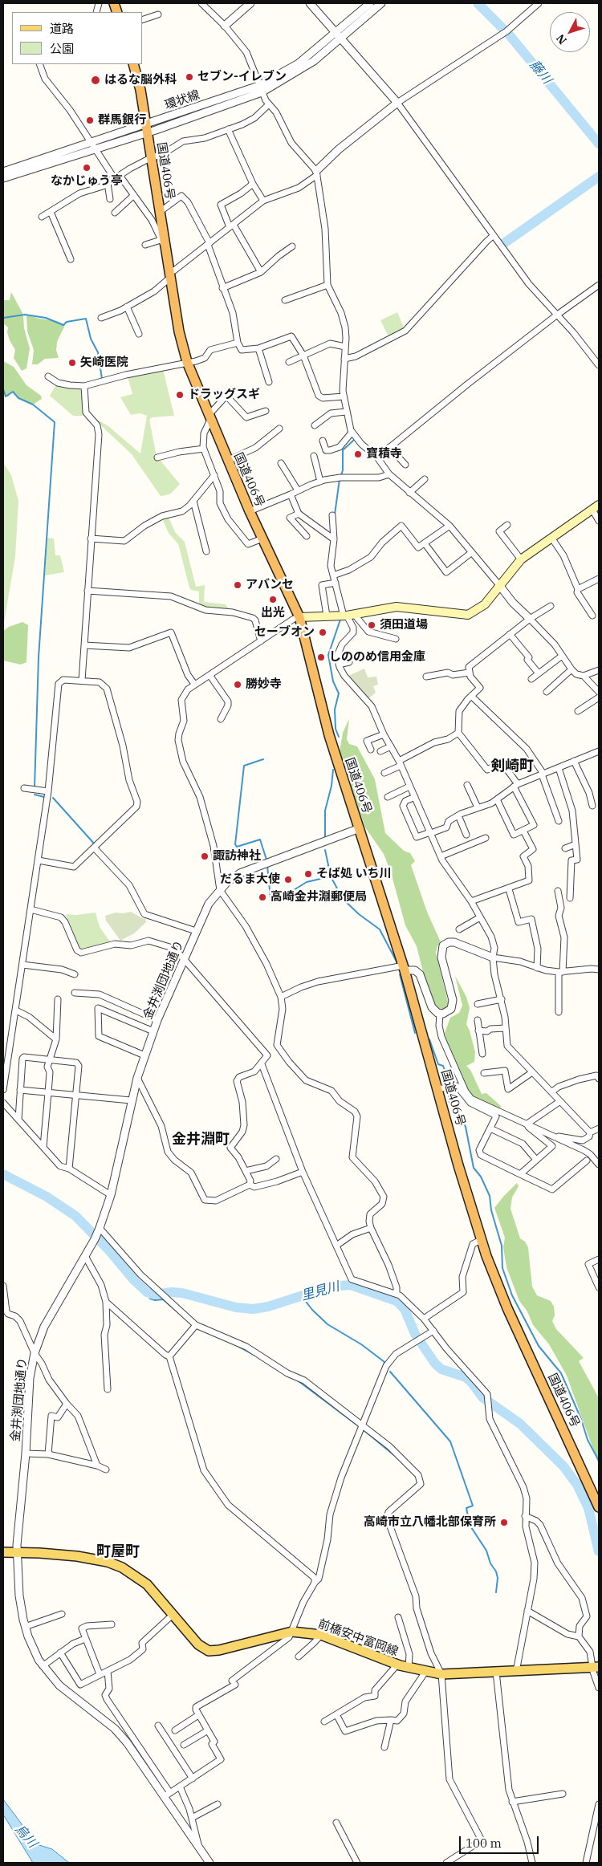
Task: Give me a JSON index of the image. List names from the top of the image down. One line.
{"streets":{"highway":["国道406号"],"main road":["前橋安中富岡線"],"street":["環状線","金井渕団地通り"]},"crossings":[["環状線","国道406号"],["国道406号","金井渕団地通り"],["金井渕団地通り","前橋安中富岡線"]],"districts":["剣崎町","金井淵町","町屋町"],"water":["藤川","里見川","烏川"],"places":["セブン-イレブン","はるな脳外科","群馬銀行","なかじゅう亭","矢崎医院","ドラッグスギ","寶積寺","アバンセ","出光","須田道場","セーブオン","しののめ信用金庫","勝妙寺","諏訪神社","そば処 いち川","だるま大使","高崎金井淵郵便局","高崎市立八幡北部保育所"],"legend":["道路","公園"],"scale_bar":"100 m","north":"bottom left"}
